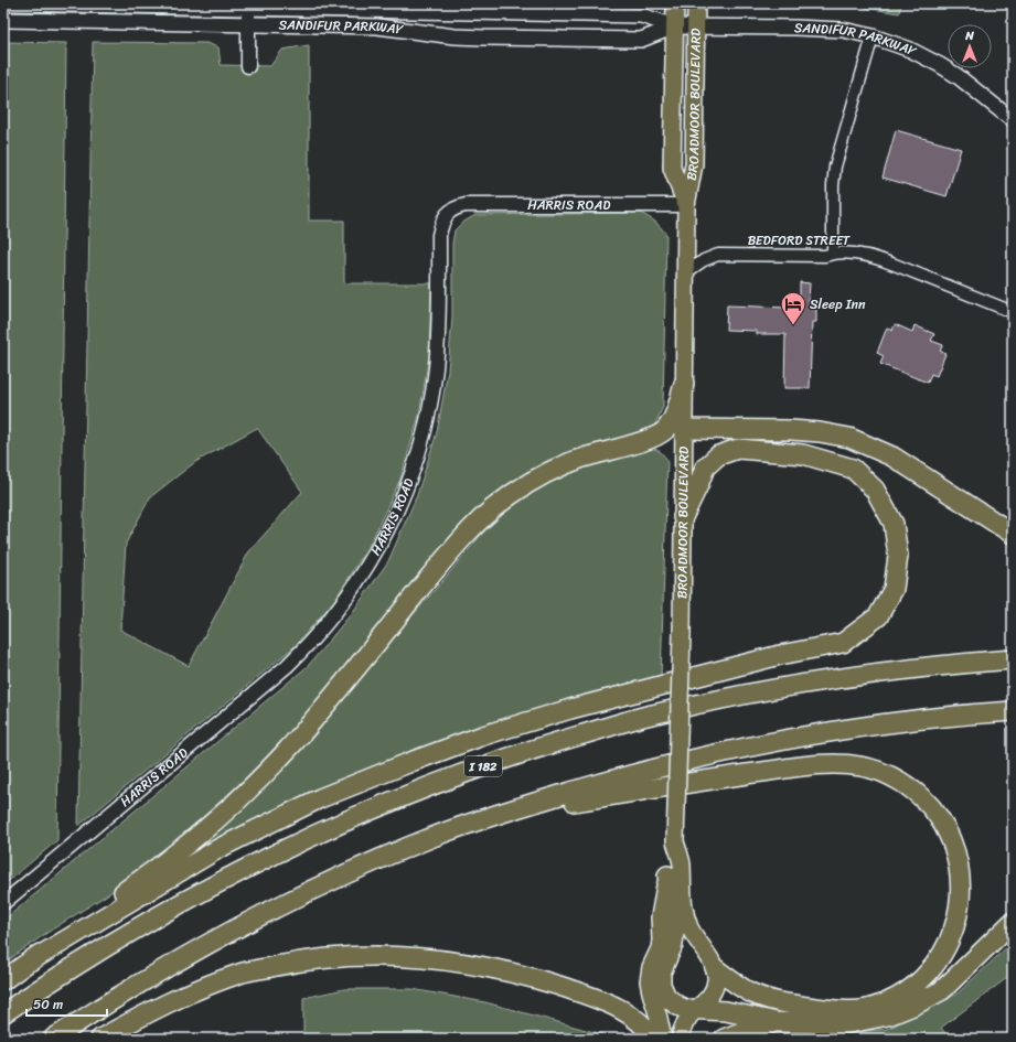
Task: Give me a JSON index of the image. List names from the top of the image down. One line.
{"streets":{"highway":["I 182"],"main road":["SANDIFUR PARKWAY","BROADMOOR BOULEVARD"],"street":["HARRIS ROAD","BEDFORD STREET"]},"crossings":[["SANDIFUR PARKWAY","BROADMOOR BOULEVARD"],["BROADMOOR BOULEVARD","HARRIS ROAD"],["BROADMOOR BOULEVARD","BEDFORD STREET"]],"places":{"hotel":["Sleep Inn"]},"scale_bar":"50 m","north":"top"}
